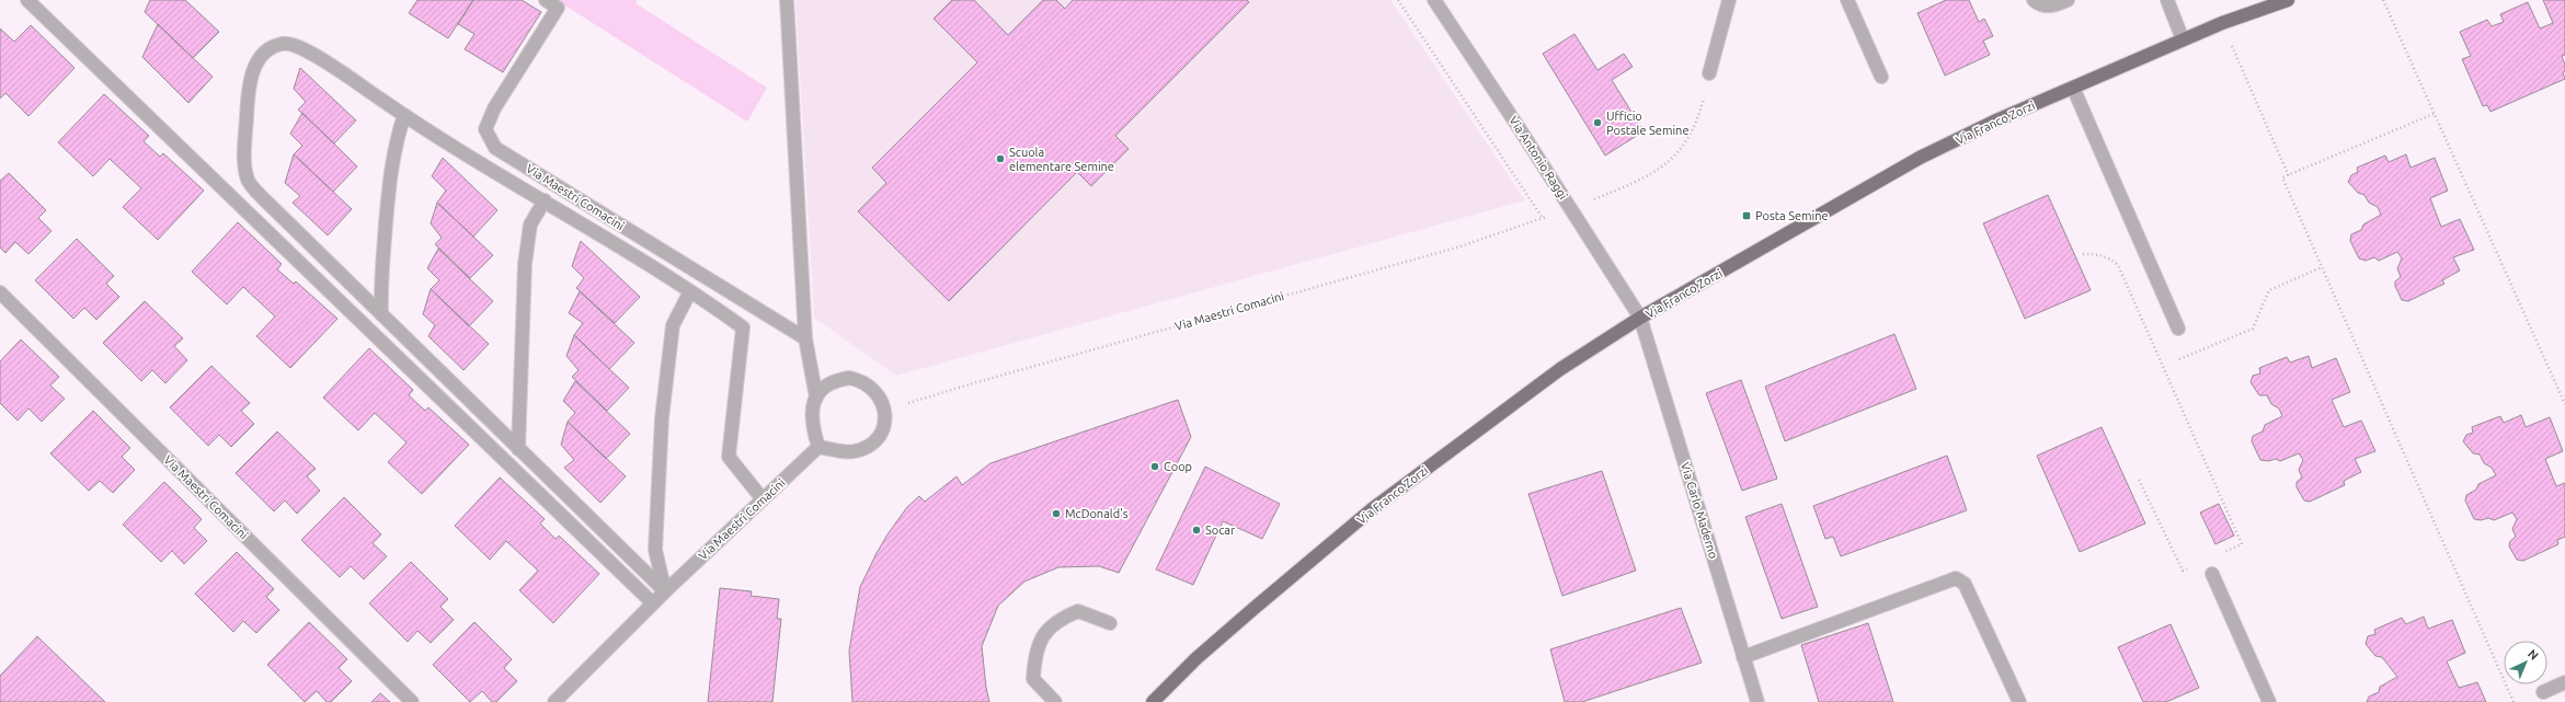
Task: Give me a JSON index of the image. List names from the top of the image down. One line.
{"streets":{"main road":["Via Franco Zorzi"],"street":["Via Antonio Raggi","Via Maestri Comacini","Via Carlo Maderno"]},"crossings":[["Via Franco Zorzi","Via Antonio Raggi"],["Via Franco Zorzi","Via Carlo Maderno"],["Via Antonio Raggi","Via Maestri Comacini"],["Via Antonio Raggi","Via Carlo Maderno"]],"places":{"other":["Ufficio Postale Semine","Scuola elementare Semine","Coop","McDonald's","Socar"],"transit":["Posta Semine"]},"north":"top right"}
